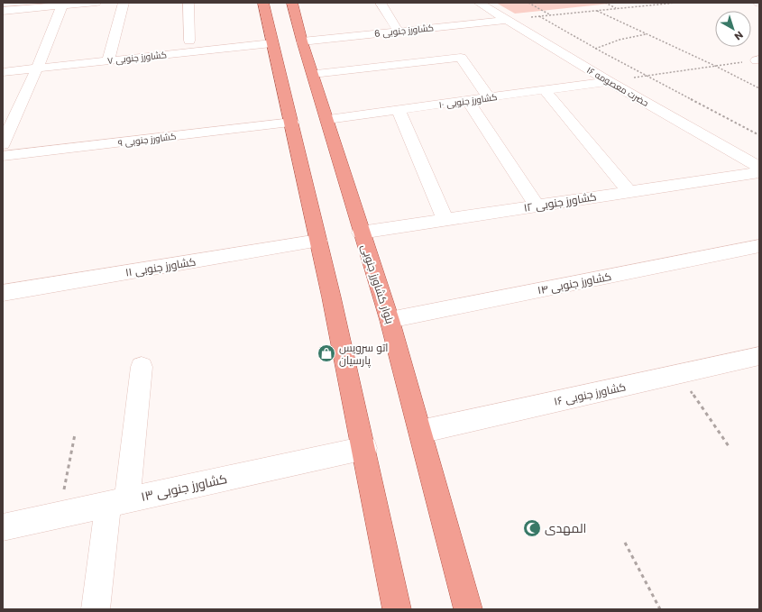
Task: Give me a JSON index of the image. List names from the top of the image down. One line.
{"streets":{"main road":["بلوار کشاورز جنوبی"],"street":["کشاورز جنوبی 6","کشاورز جنوبی ۷","حضرت معصومه ۱۶","کشاورز جنوبی ۱۰","کشاورز جنوبی ۹","کشاورز جنوبی ۱۲","کشاورز جنوبی ۱۱","کشاورز جنوبی ۱۴","کشاورز جنوبی ۱۶","کشاورز جنوبی ۱۳"]},"crossings":[["کشاورز جنوبی 6","حضرت معصومه ۱۶"],["کشاورز جنوبی 6","بلوار کشاورز جنوبی"],["حضرت معصومه ۱۶","کشاورز جنوبی ۱۰"],["کشاورز جنوبی ۱۰","بلوار کشاورز جنوبی"],["کشاورز جنوبی ۱۲","بلوار کشاورز جنوبی"],["کشاورز جنوبی ۱۴","بلوار کشاورز جنوبی"],["بلوار کشاورز جنوبی","کشاورز جنوبی ۱۶"]],"places":{"shop":["اتو سرویس پارسیان"],"mosque":["المهدی"]},"north":"bottom right"}
